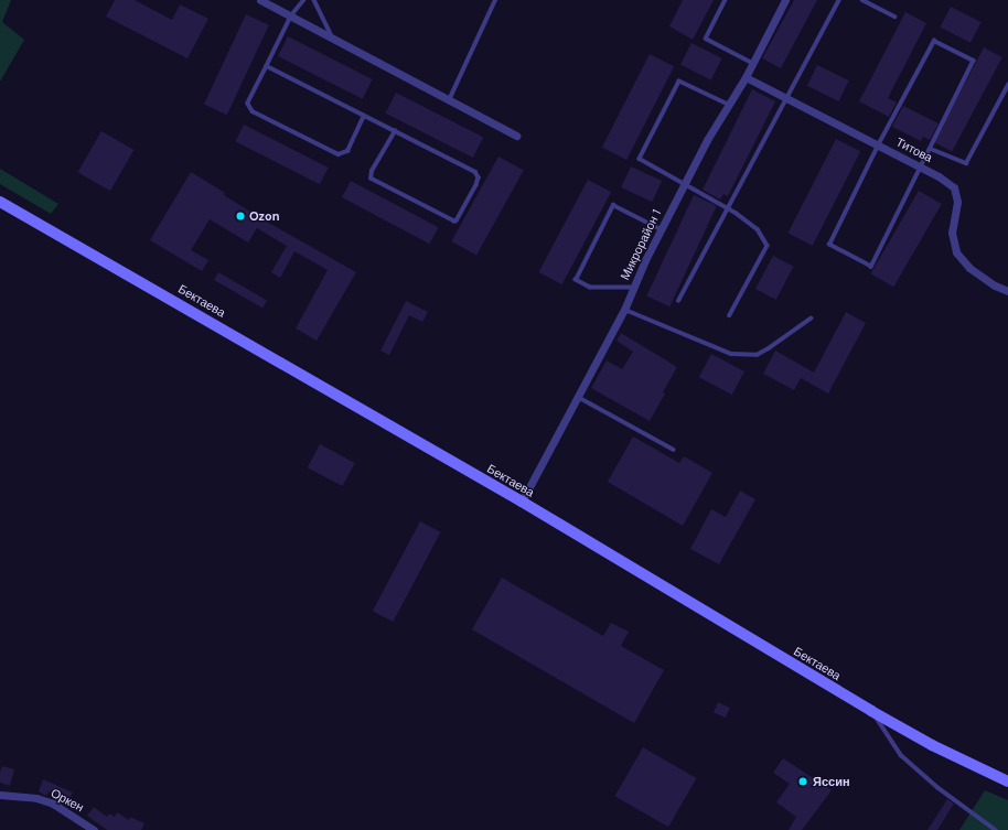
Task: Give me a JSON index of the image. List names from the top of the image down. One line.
{"streets":{"street":["Титова","Микрорайон 1","Бектаева","Оркен"]},"crossings":[["Титова","Микрорайон 1"],["Микрорайон 1","Бектаева"]],"places":["Ozon","Яссин"]}
